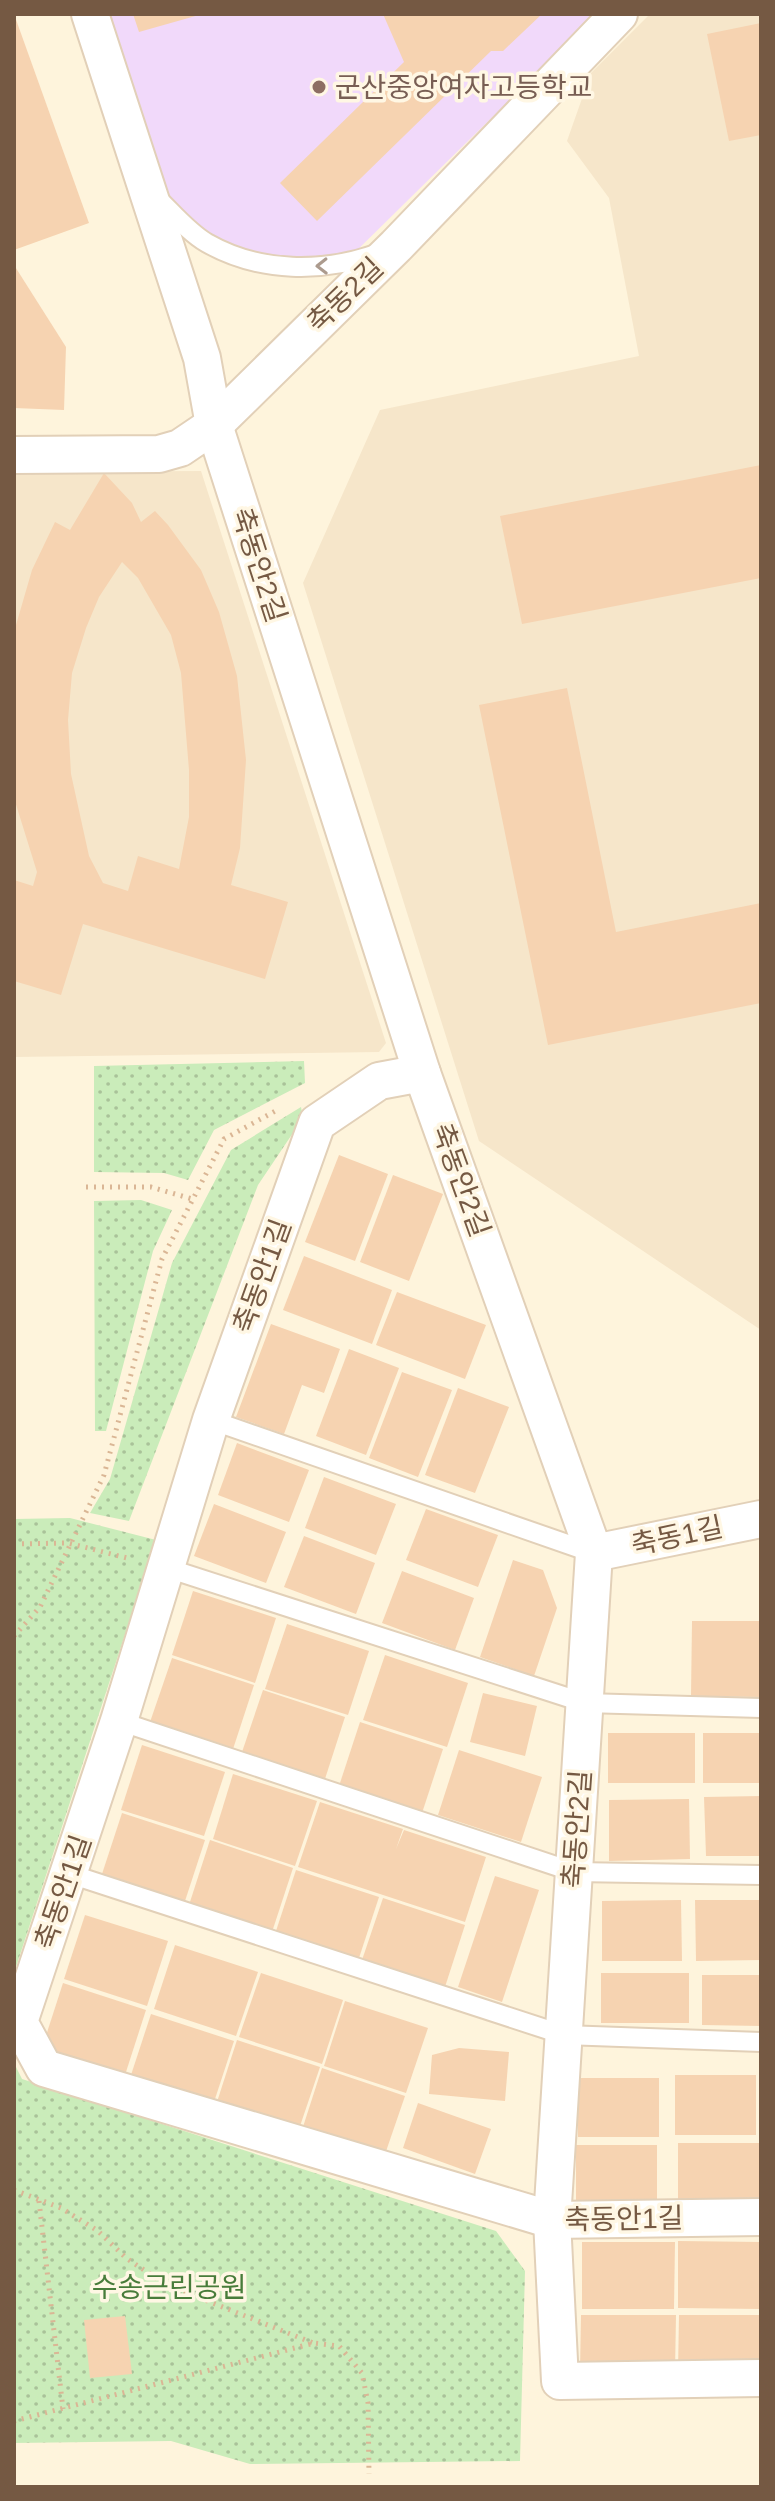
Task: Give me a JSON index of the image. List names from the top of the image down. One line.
{"streets":{"street":["축동2길","축동안2길","축동안1길","축동1길"]},"crossings":[["축동2길","축동안2길"],["축동안2길","축동안1길"],["축동안2길","축동1길"]],"parks":["수송근린공원"],"places":["군산중앙여자고등학교"]}
